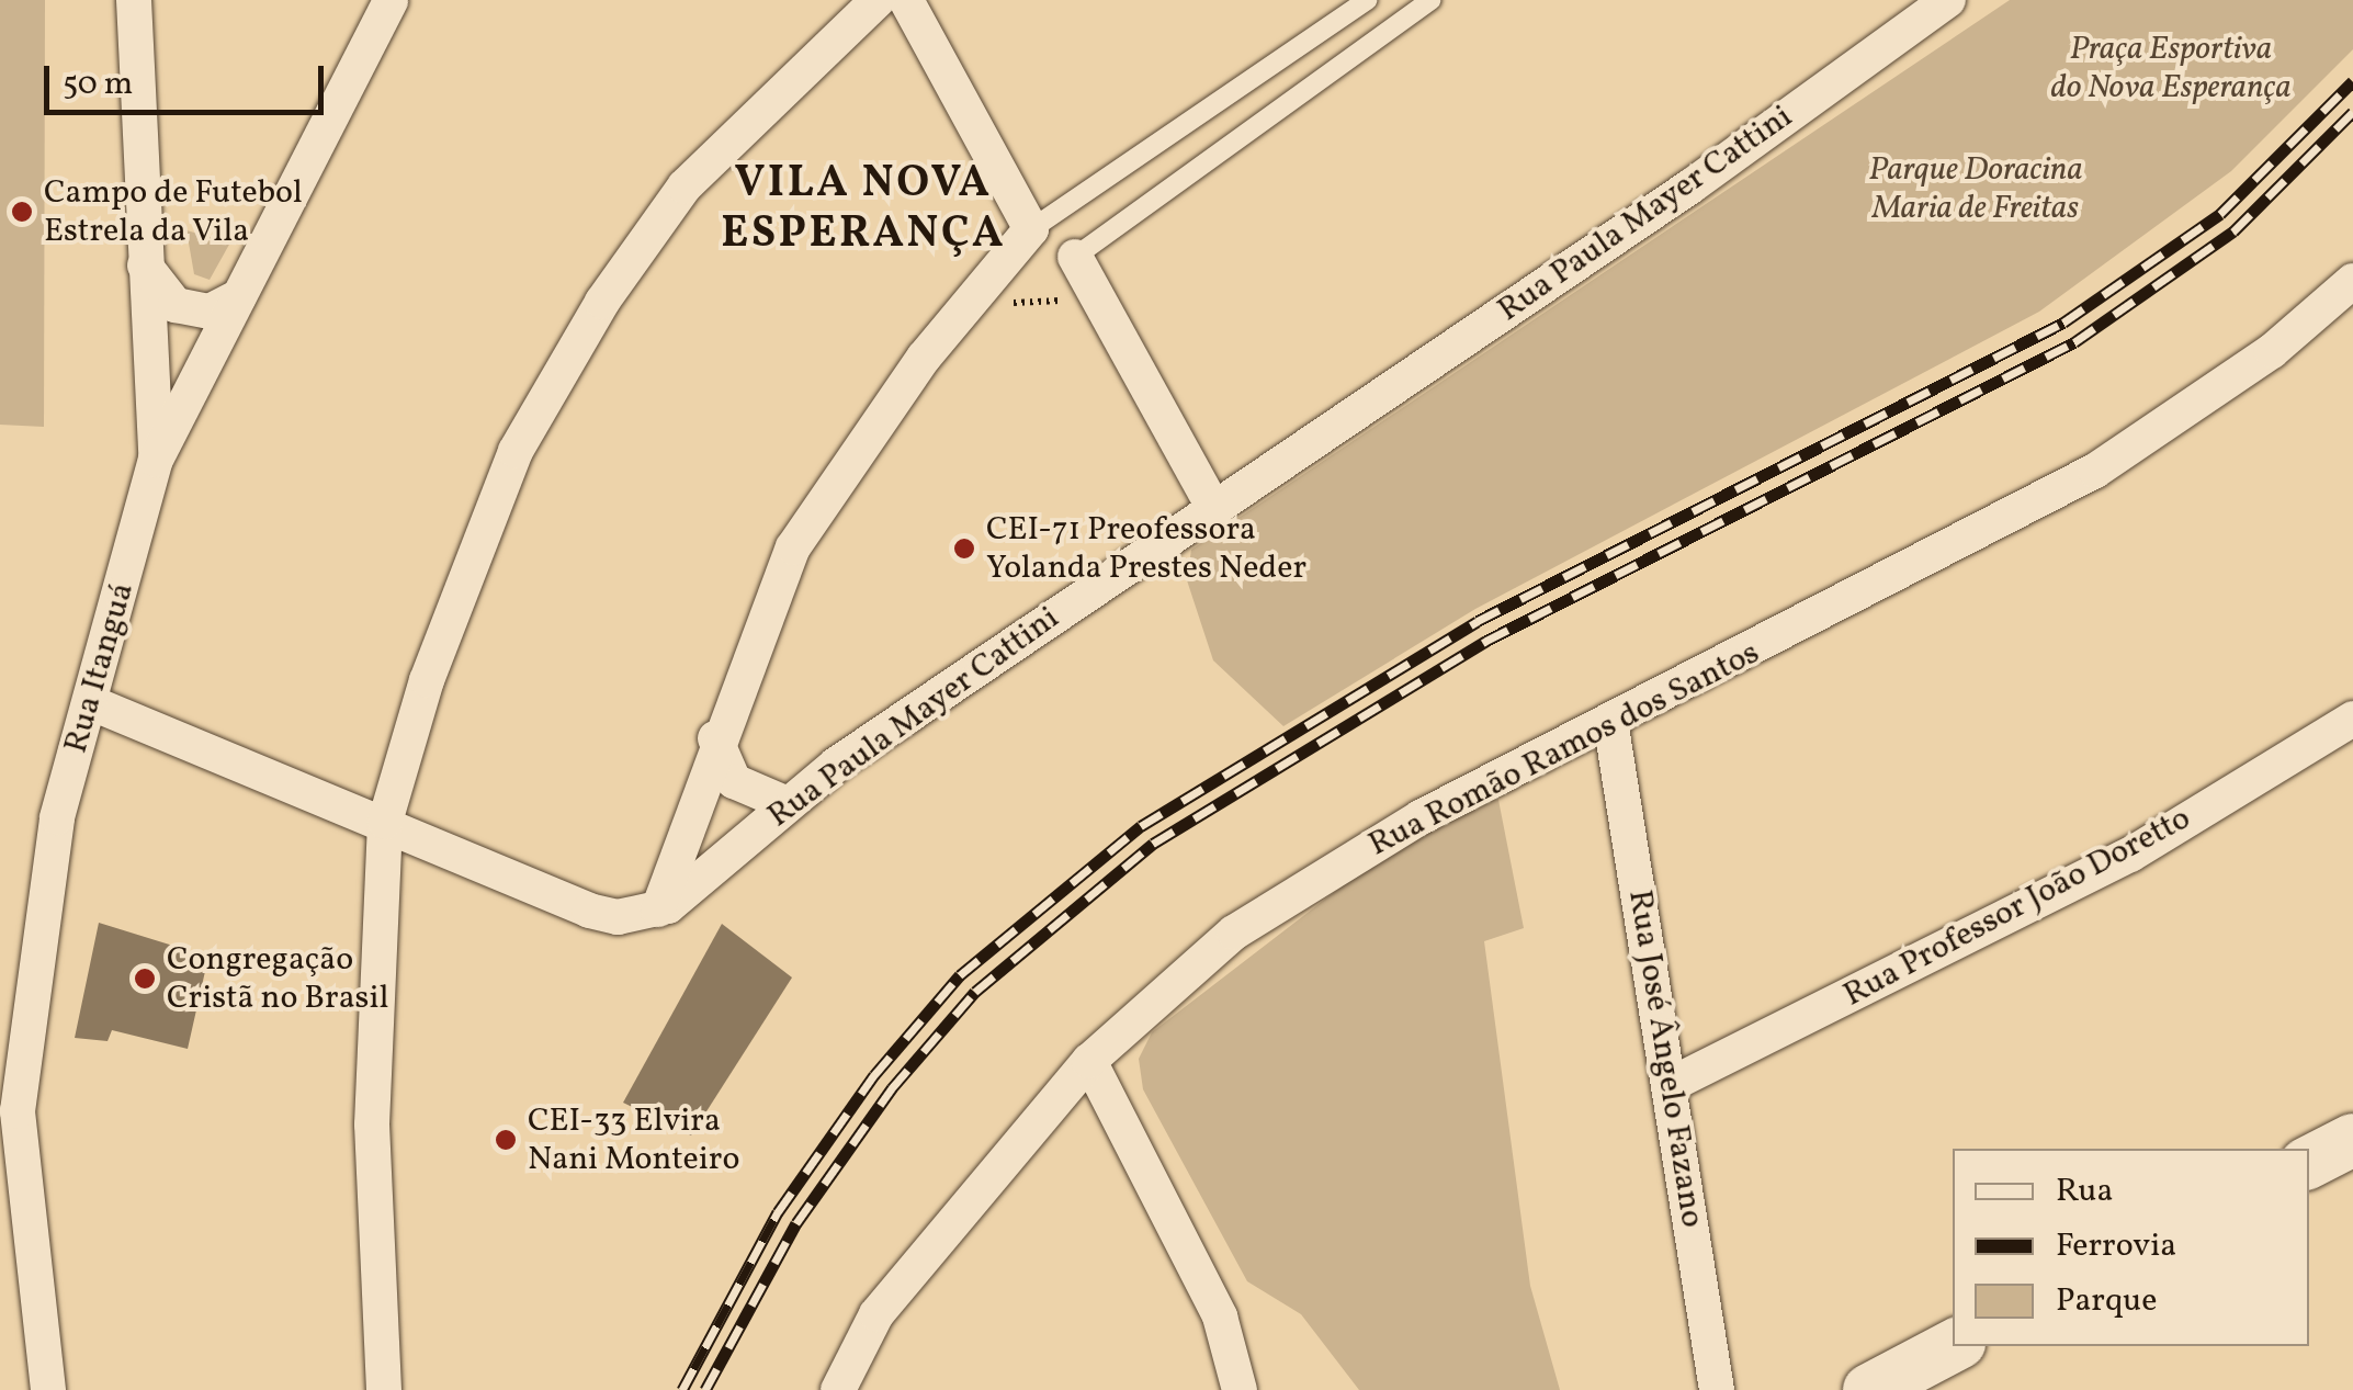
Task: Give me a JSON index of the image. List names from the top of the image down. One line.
{"streets":{"street":["Rua Paula Mayer Cattini","Rua Itanguá","Rua Romão Ramos dos Santos","Rua Professor João Doretto","Rua José Ângelo Fazano"]},"crossings":[["Rua Romão Ramos dos Santos","Rua José Ângelo Fazano"],["Rua Professor João Doretto","Rua José Ângelo Fazano"]],"districts":["VILA NOVA ESPERANÇA"],"parks":["Praça Esportiva do Nova Esperança","Parque Doracina Maria de Freitas"],"places":["Campo de Futebol Estrela da Vila","CEI-71 Preofessora Yolanda Prestes Neder","Congregação Cristã no Brasil","CEI-33 Elvira Nani Monteiro"],"legend":["Rua","Ferrovia","Parque"],"scale_bar":"50 m"}
